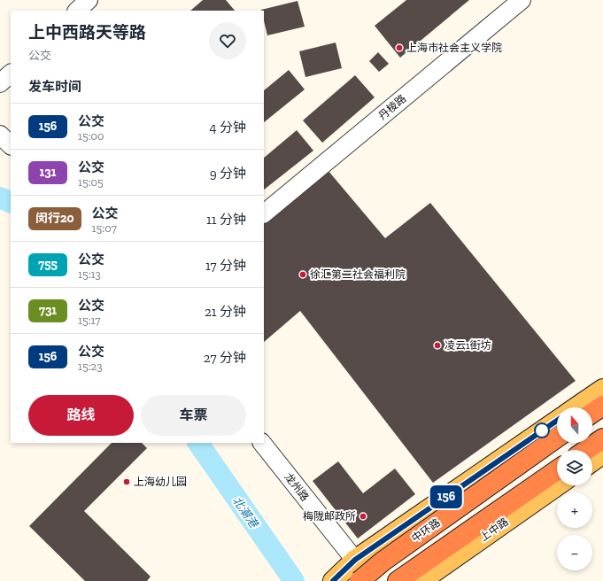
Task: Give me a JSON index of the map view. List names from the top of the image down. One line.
{"streets":{"highway":["中环路"],"main road":["上中路"],"street":["丹棱路","龙州路"]},"water":["北潮港"],"places":["上海市社会主义学院","徐汇第二社会福利院","凌云1街坊","上海幼儿园","梅陇邮政所"],"lines":["bus line 156"],"north":"top","page":{"on_map":"156","heading":[["上中西路天等路","公交"],"发车时间"],"list":[{"mark":"156","name":"公交","note":"15:00","value":"4 分钟"},{"mark":"131","name":"公交","note":"15:05","value":"9 分钟"},{"mark":"闵行20","name":"公交","note":"15:07","value":"11 分钟"},{"mark":"755","name":"公交","note":"15:13","value":"17 分钟"},{"mark":"731","name":"公交","note":"15:17","value":"21 分钟"},{"mark":"156","name":"公交","note":"15:23","value":"27 分钟"}],"buttons":["路线","车票"],"map_buttons":["+","−"]}}
